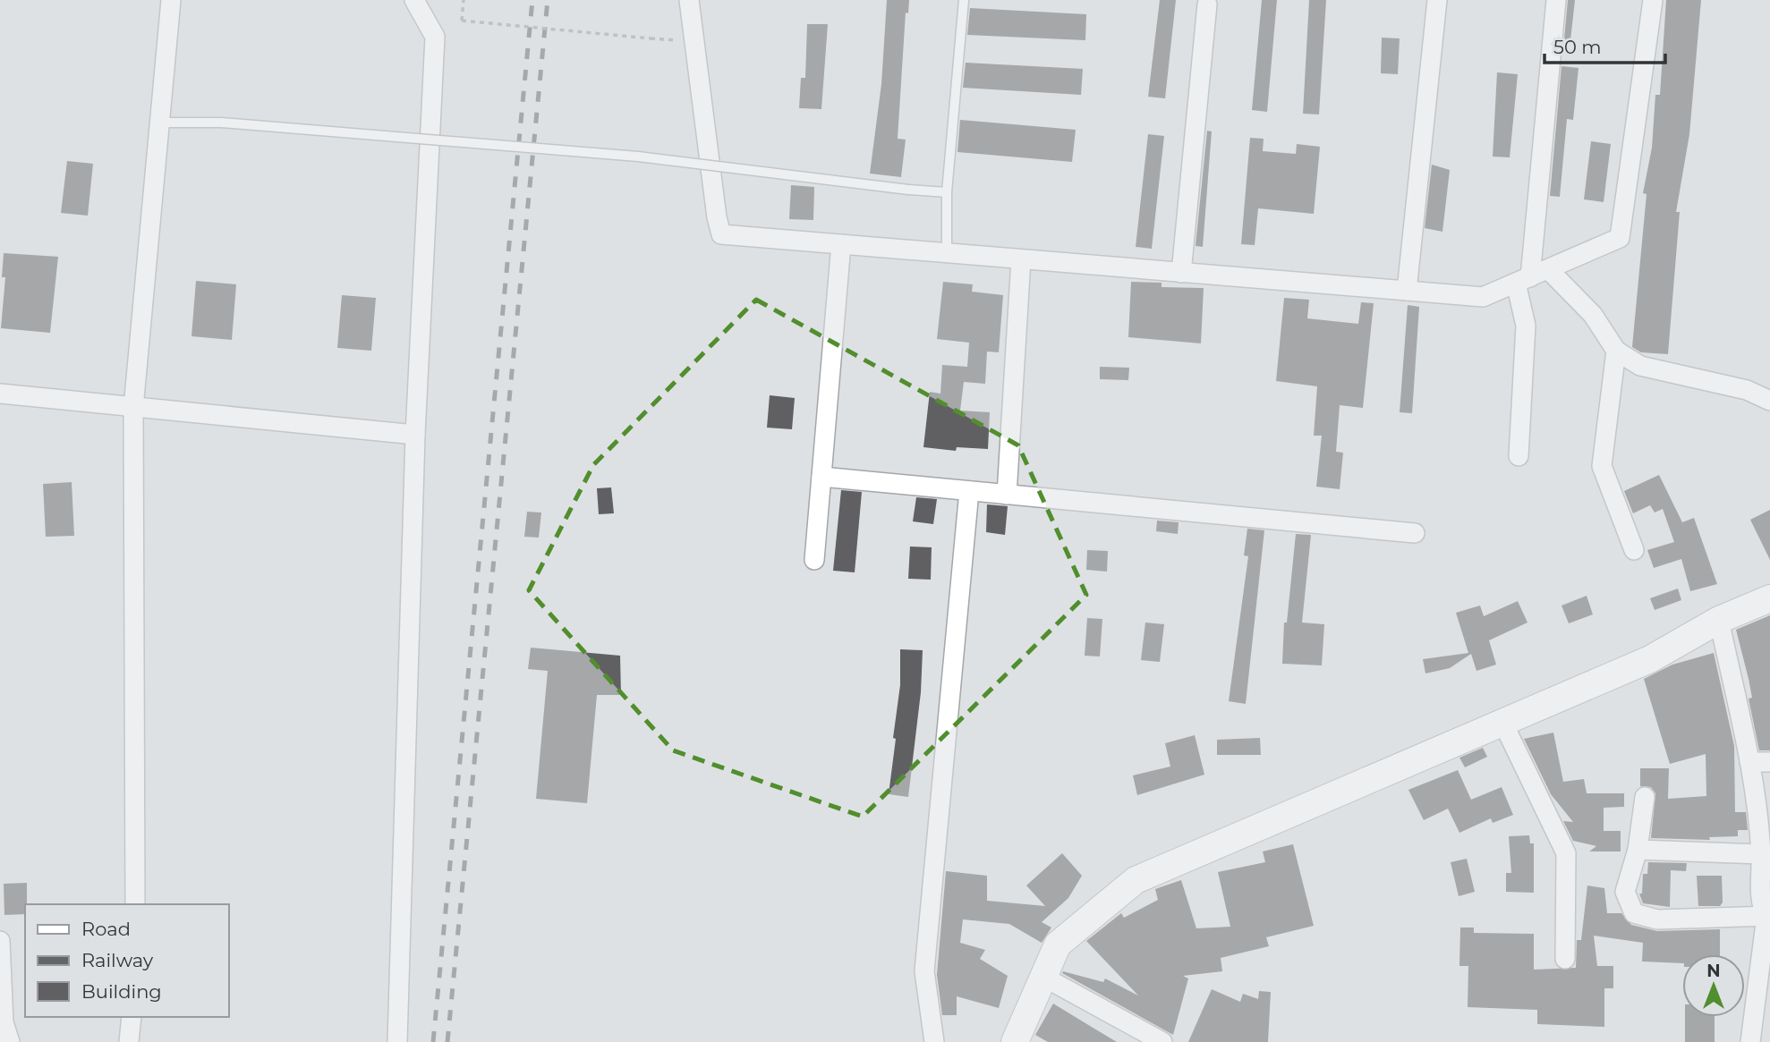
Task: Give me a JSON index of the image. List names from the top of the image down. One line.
{"legend":["Road","Railway","Building"],"scale_bar":"50 m","north":"top"}
